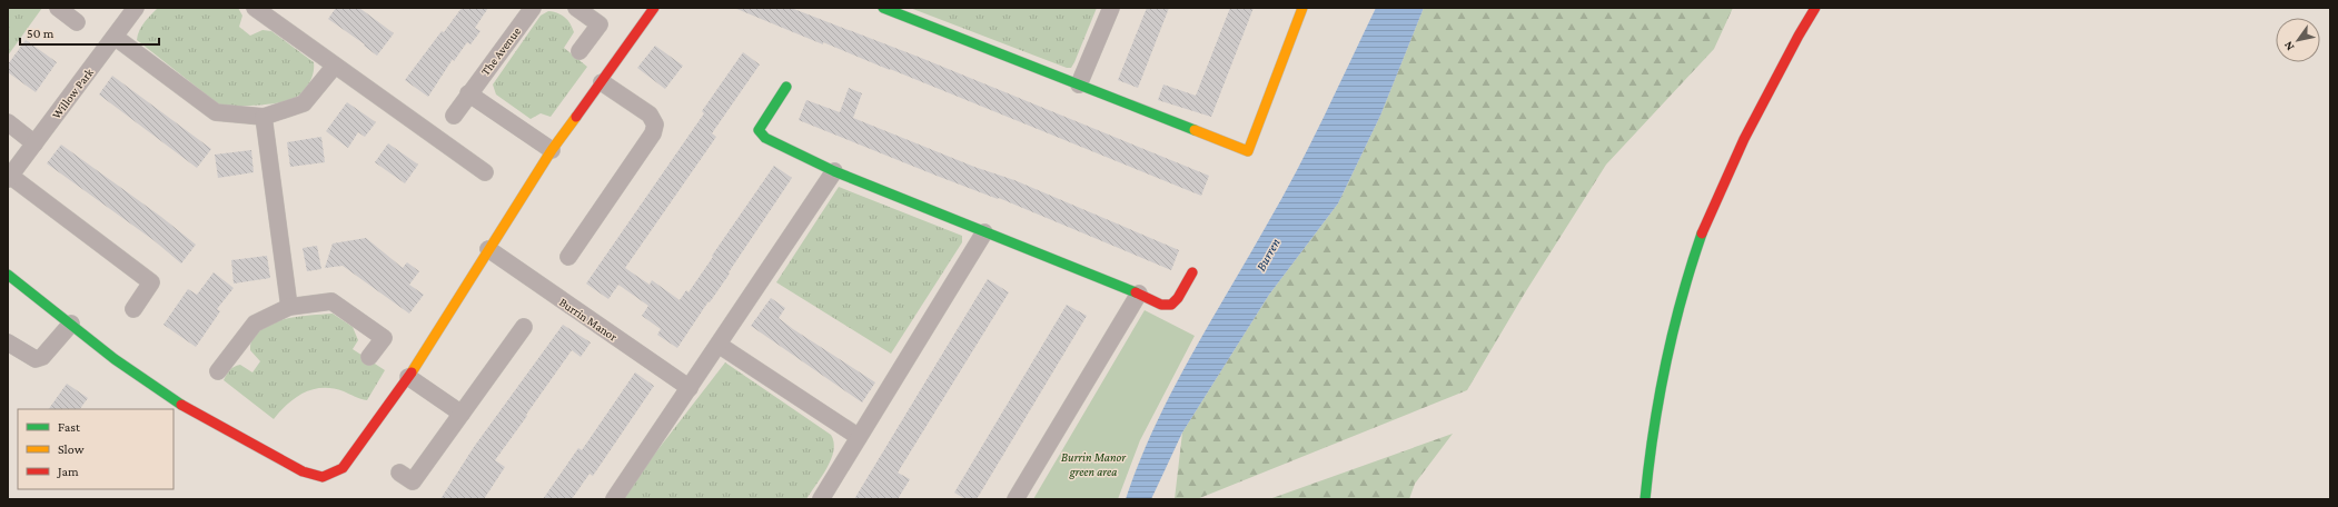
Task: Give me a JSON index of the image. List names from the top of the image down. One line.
{"streets":{"street":["The Avenue","Willow Park","Burrin Manor"]},"water":["Burren"],"parks":["Burrin Manor green area"],"legend":["Fast","Slow","Jam"],"scale_bar":"50 m","north":"bottom left"}
